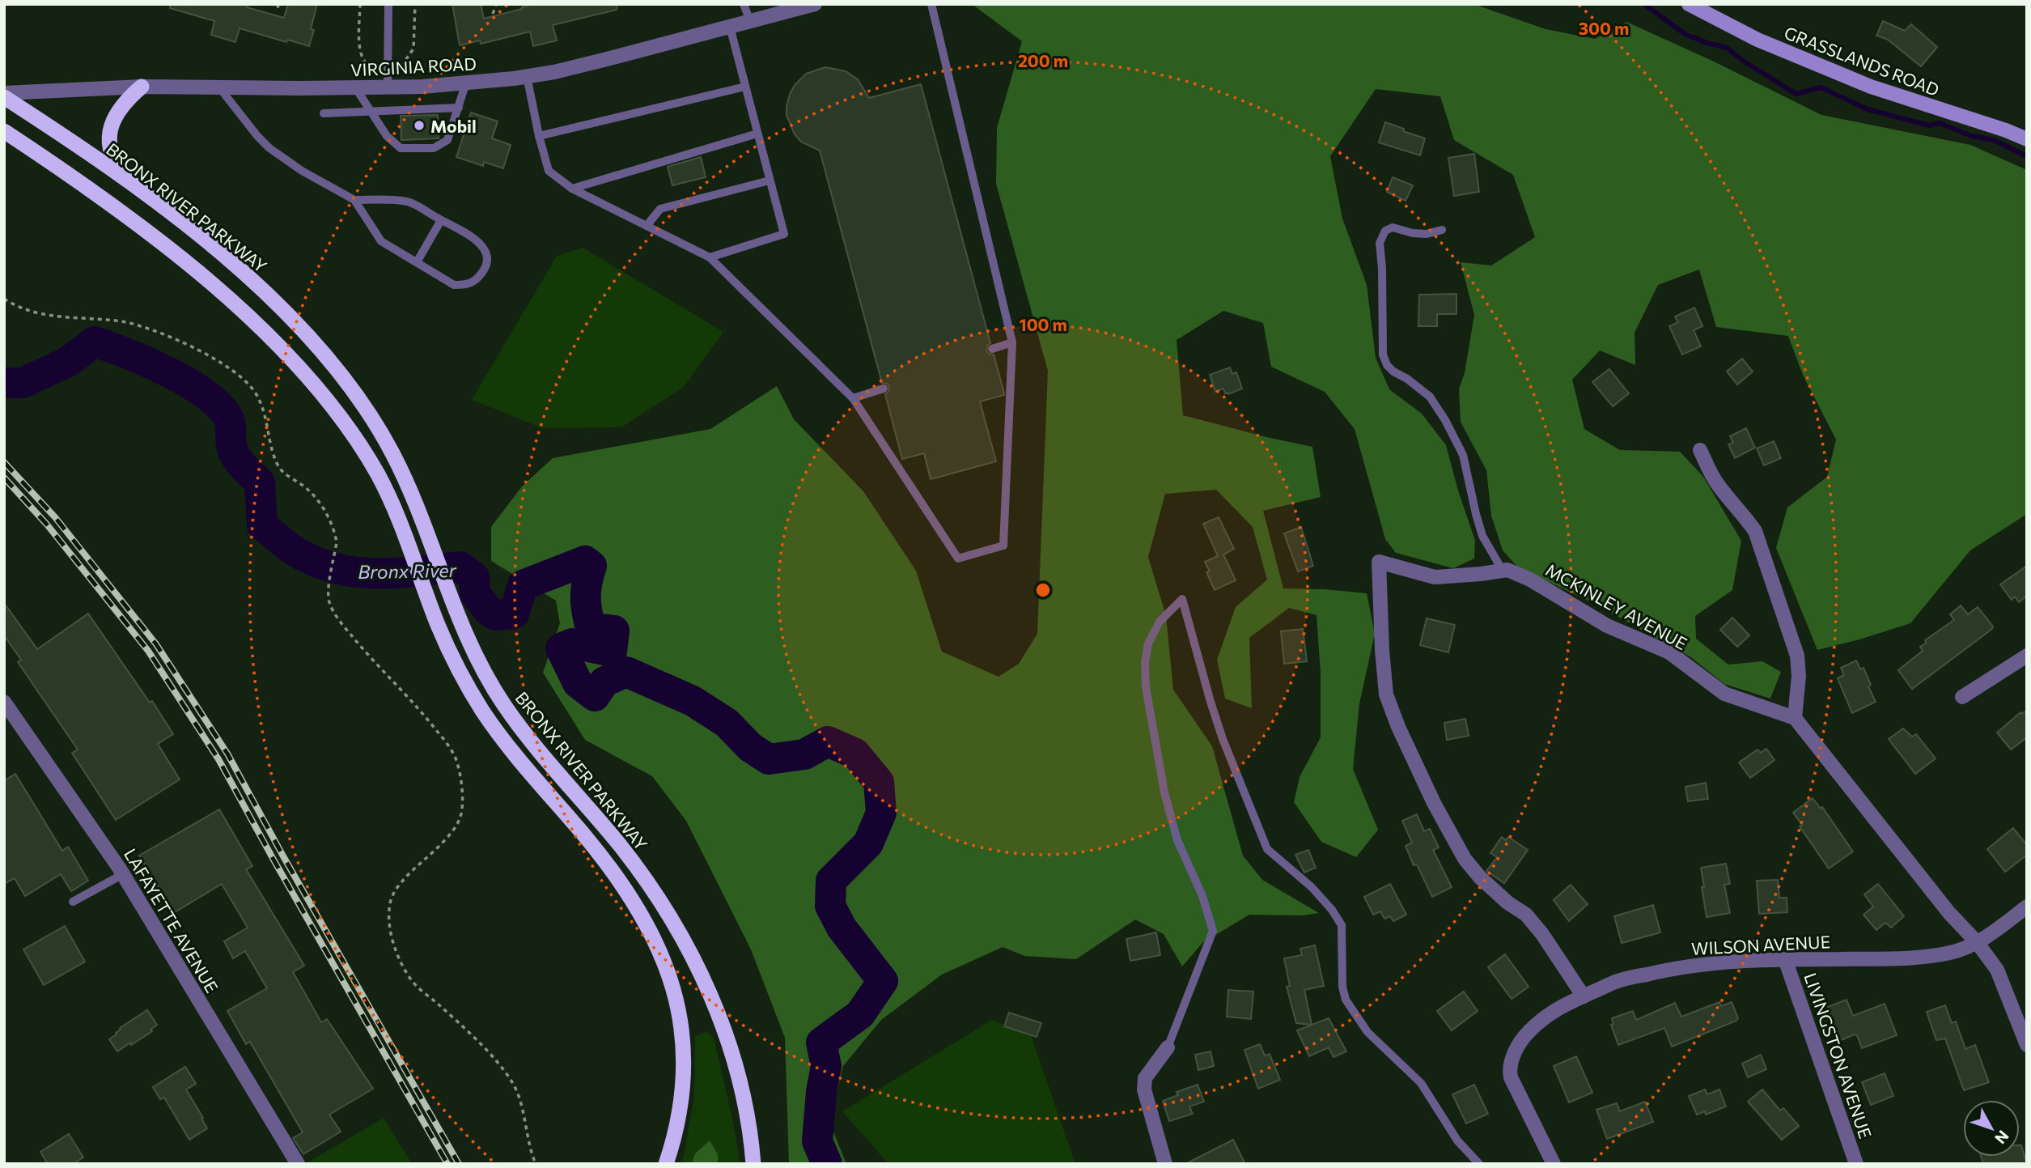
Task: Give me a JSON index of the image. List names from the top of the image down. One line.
{"streets":{"highway":["BRONX RIVER PARKWAY"],"main road":["GRASSLANDS ROAD"],"street":["VIRGINIA ROAD","MCKINLEY AVENUE","LAFAYETTE AVENUE","WILSON AVENUE","LIVINGSTON AVENUE"]},"crossings":[["VIRGINIA ROAD","BRONX RIVER PARKWAY"],["MCKINLEY AVENUE","WILSON AVENUE"],["WILSON AVENUE","LIVINGSTON AVENUE"]],"water":["Bronx River"],"places":["Mobil"],"north":"bottom right","rings":["300 m","200 m","100 m"]}
